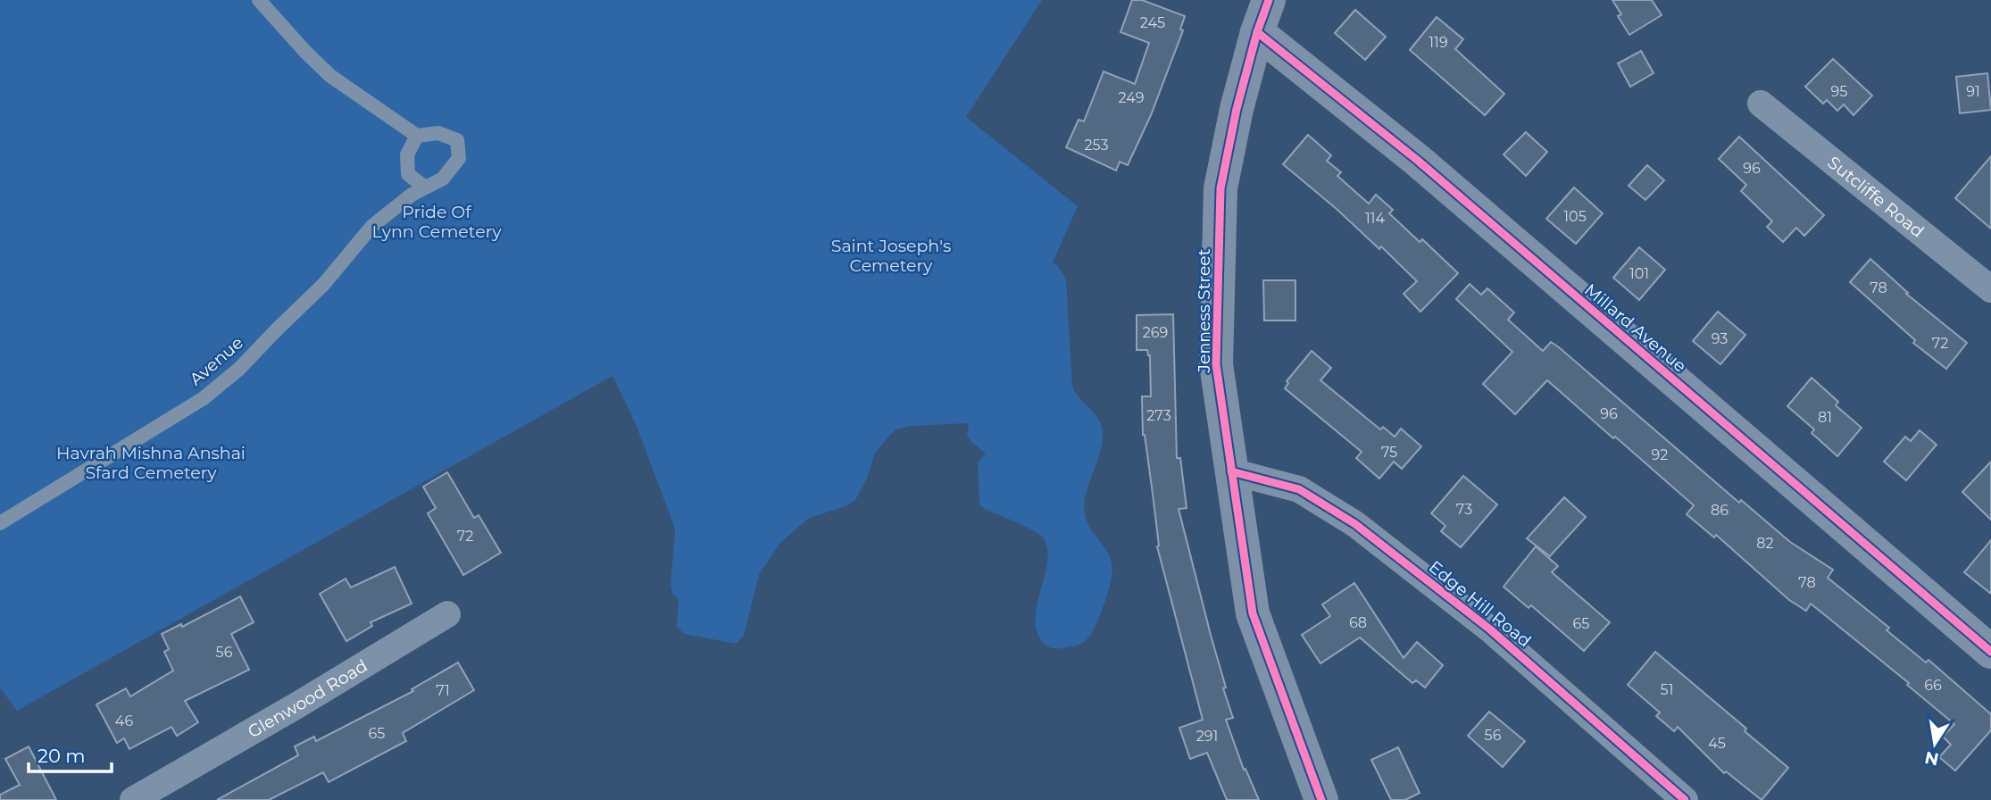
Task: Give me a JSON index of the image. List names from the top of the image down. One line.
{"streets":{"street":["Sutcliffe Road","Jenness Street","Millard Avenue","Edge Hill Road","Glenwood Road"],"lane":["Avenue"]},"crossings":[["Jenness Street","Millard Avenue"],["Jenness Street","Edge Hill Road"]],"parks":["Pride Of Lynn Cemetery","Saint Joseph's Cemetery","Havrah Mishna Anshai Sfard Cemetery"],"house_numbers":["245","119","95","91","249","253","96","105","114","101","78","269","93","72","96","273","81","75","92","73","86","72","82","78","68","65","56","66","51","71","46","65","56","291","45"],"scale_bar":"20 m","north":"bottom"}
